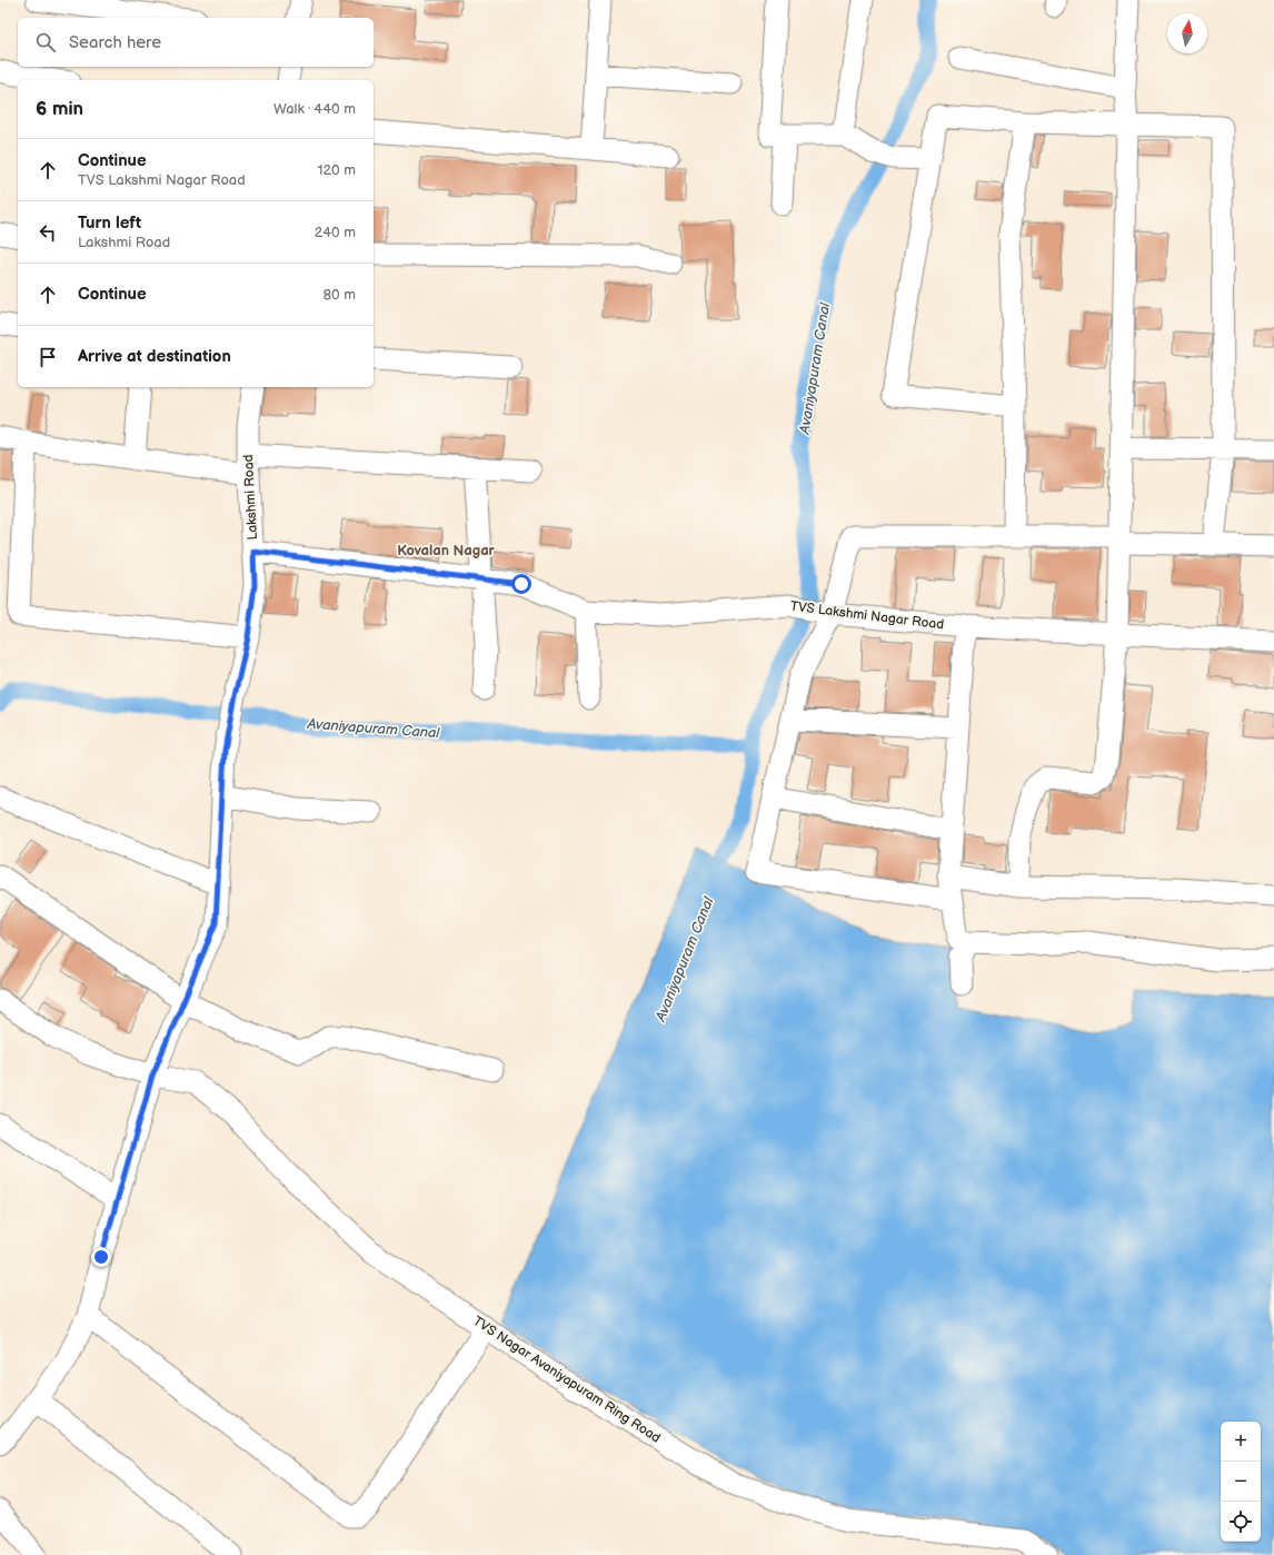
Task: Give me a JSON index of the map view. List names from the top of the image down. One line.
{"streets":{"street":["Lakshmi Road","TVS Lakshmi Nagar Road","TVS Nagar Avaniyapuram Ring Road"]},"crossings":[["Lakshmi Road","TVS Lakshmi Nagar Road"],["Lakshmi Road","TVS Nagar Avaniyapuram Ring Road"]],"districts":["Kovalan Nagar"],"water":["Avaniyapuram Canal"],"north":"top","page":{"search":"Search here","heading":["6 min","Walk · 440 m"],"list":[["Continue","TVS Lakshmi Nagar Road","120 m"],["Turn left","Lakshmi Road","240 m"],["Continue","80 m"],"Arrive at destination"],"map_buttons":["+","−"]}}
